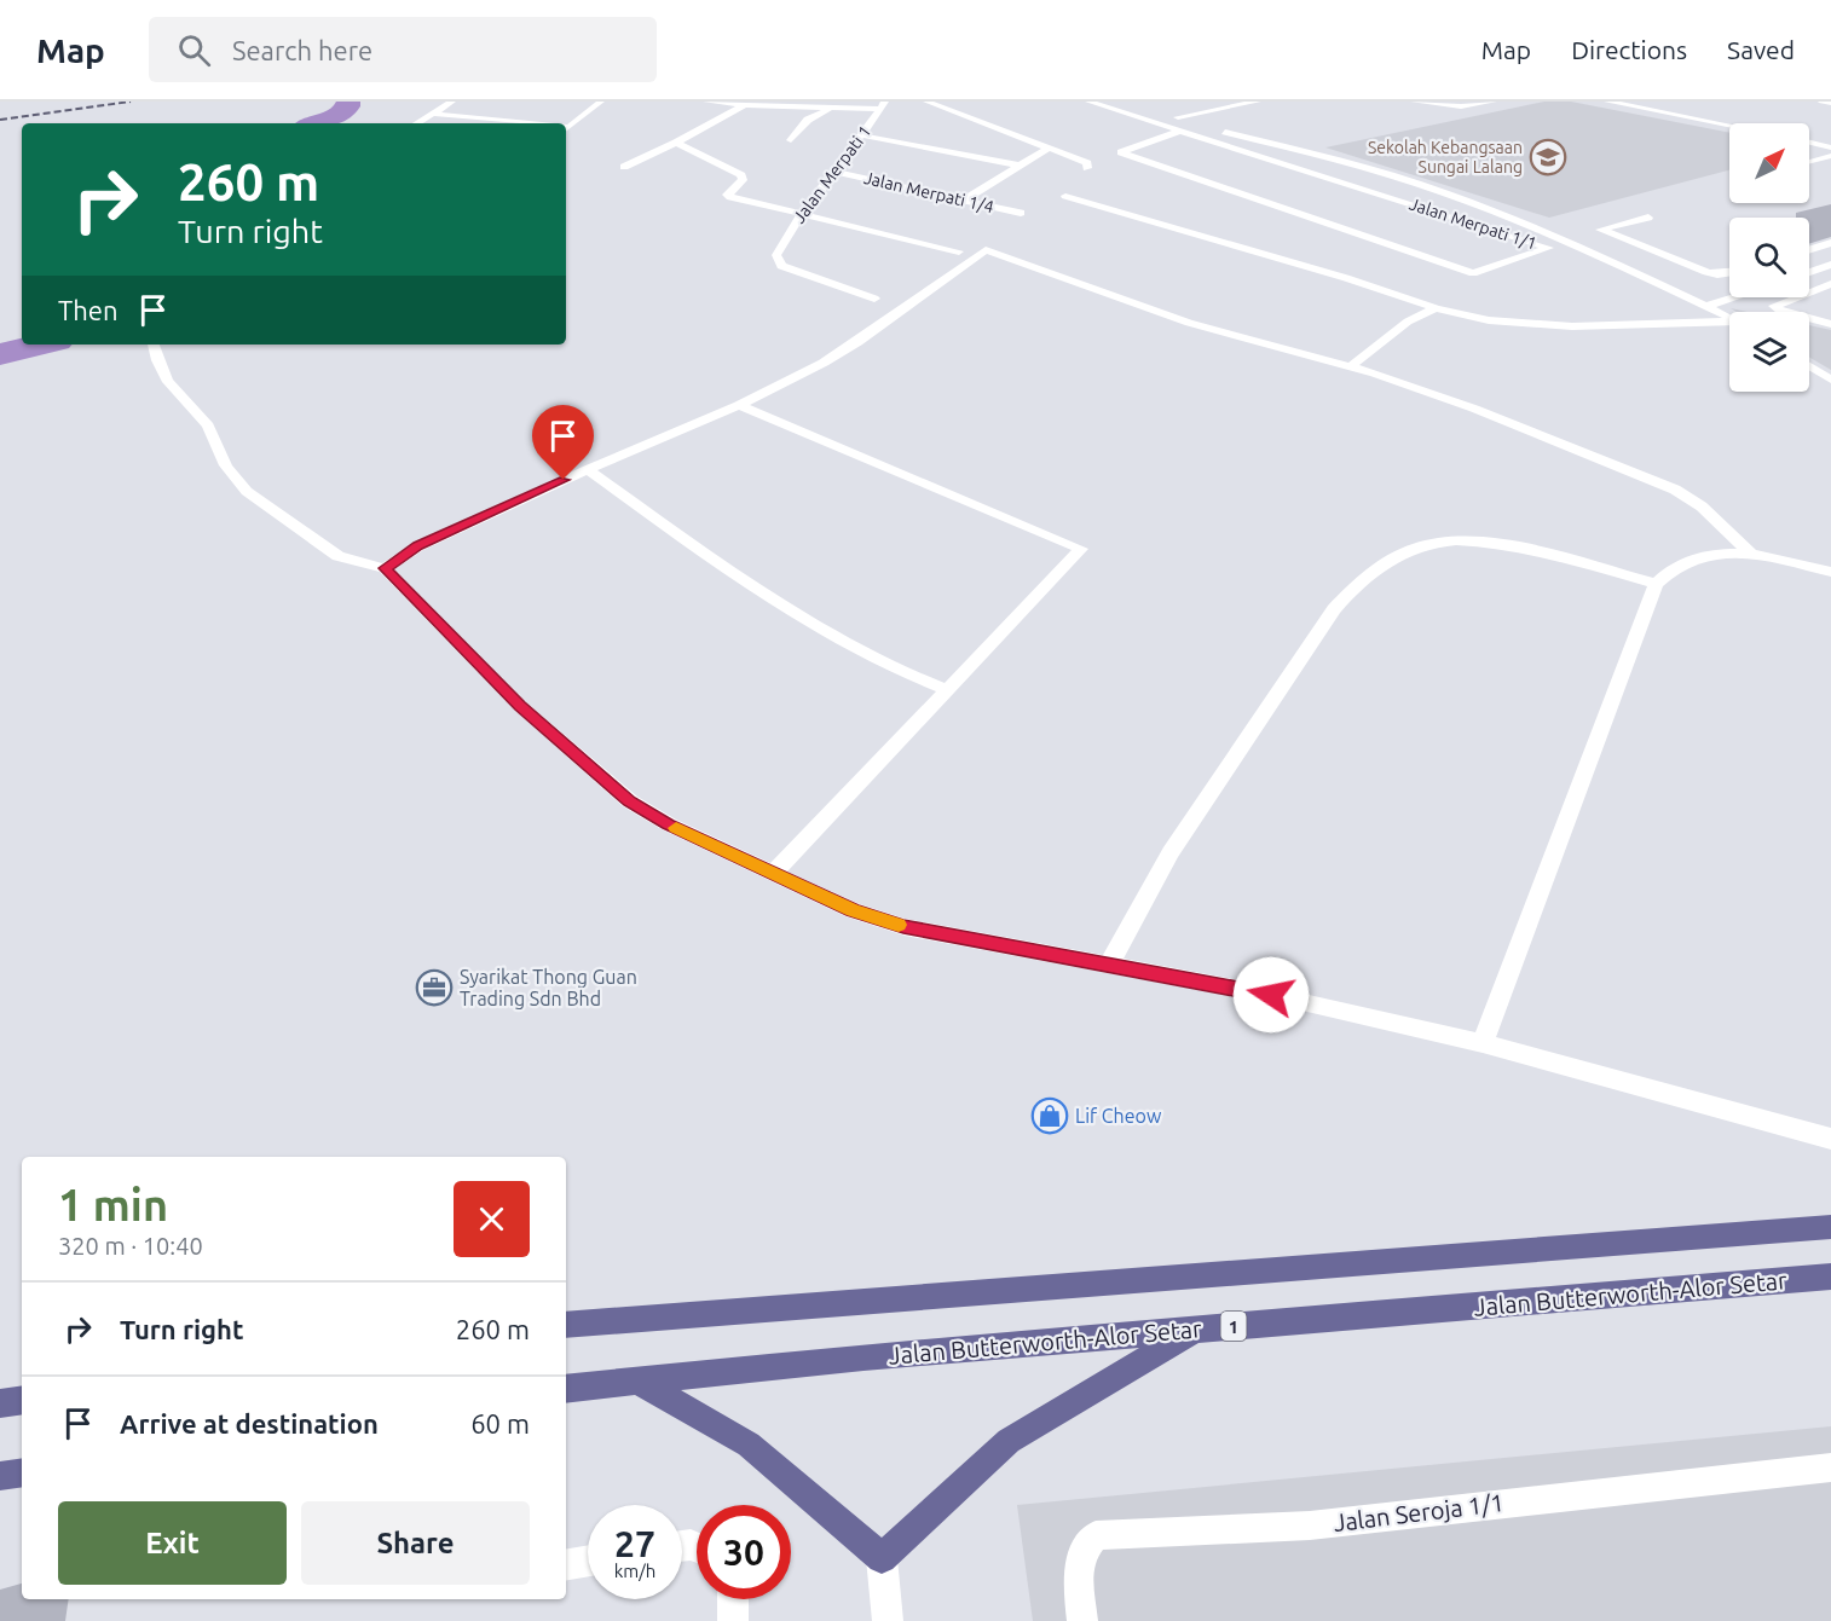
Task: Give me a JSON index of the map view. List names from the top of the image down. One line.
{"streets":{"main road":["Jalan Butterworth-Alor Setar","1"],"street":["Jalan Merpati 1","Jalan Merpati 1/4","Jalan Merpati 1/1","Jalan Seroja 1/1"]},"crossings":[["Jalan Merpati 1","Jalan Merpati 1/4"]],"places":{"school or university":["Sekolah Kebangsaan Sungai Lalang"],"office":["Syarikat Thong Guan Trading Sdn Bhd"],"shop":["Lif Cheow"]},"north":"top right","page":{"header":"Map","search":"Search here","nav":["Map","Directions","Saved"],"turn":["260 m","Turn right"],"then":"Then","heading":["1 min","320 m · 10:40"],"list":[{"name":"Turn right","value":"260 m"},{"name":"Arrive at destination","value":"60 m"}],"buttons":["Exit","Share"],"speed":"27 km/h","limit":"30"}}
